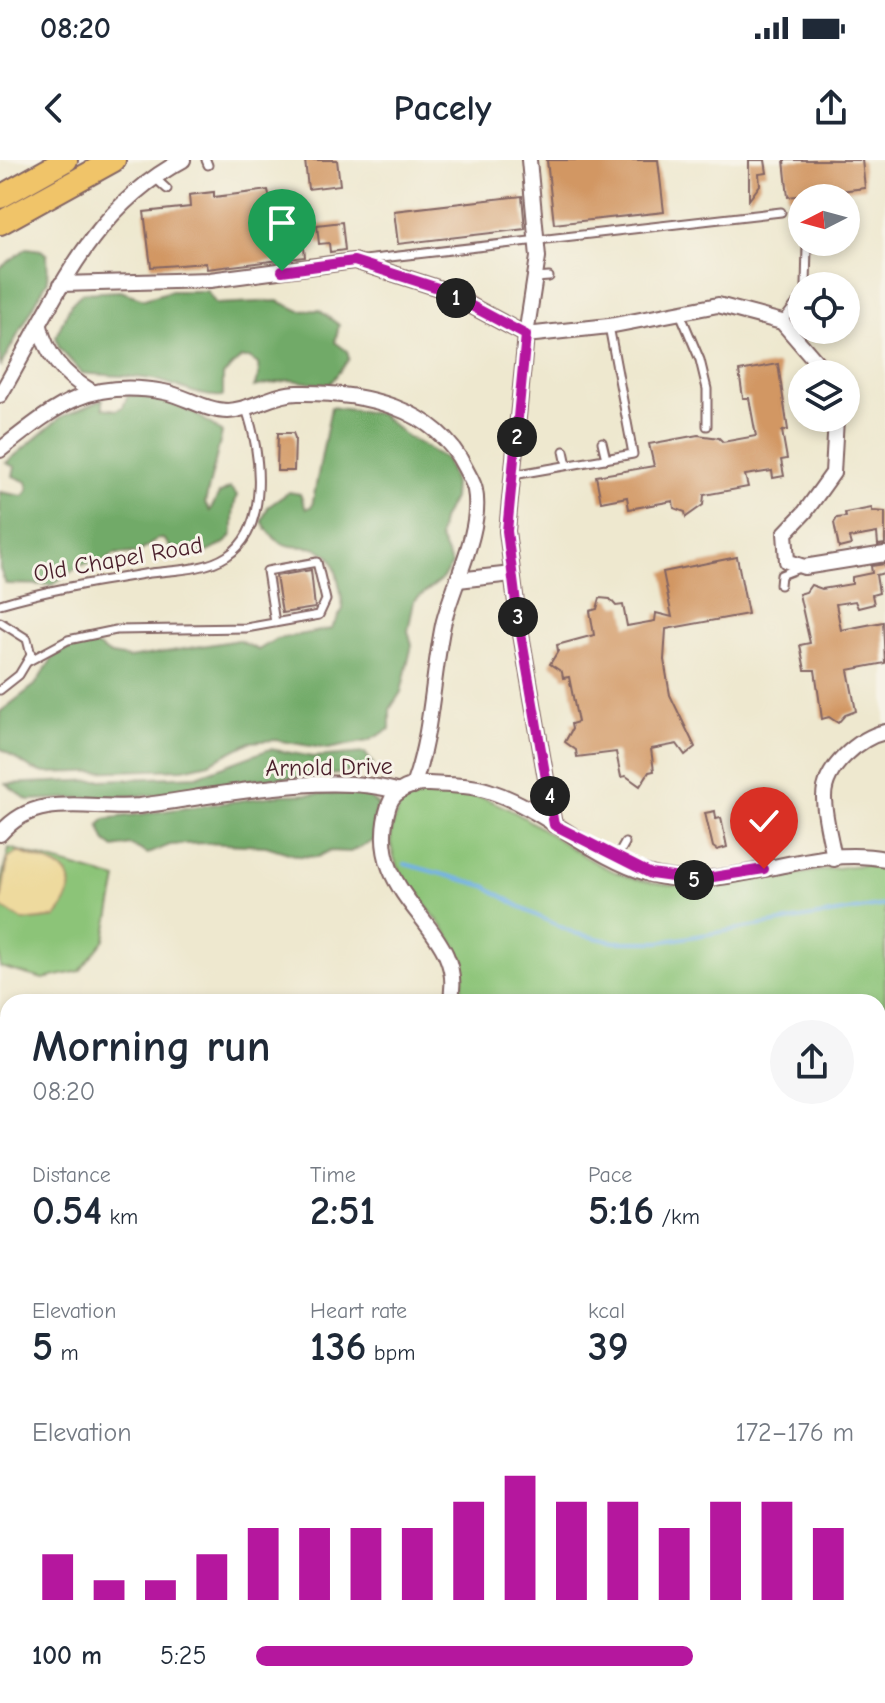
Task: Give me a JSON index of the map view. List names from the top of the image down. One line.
{"streets":{"street":["Arnold Drive"],"lane":["Old Chapel Road"]},"north":"left","page":{"status":"08:20","header":"Pacely","pins":["1","2","3","4","5"],"heading":["Morning run","08:20"],"stats":[["Distance","0.54 km"],["Time","2:51"],["Pace","5:16 /km"],["Elevation","5 m"],["Heart rate","136 bpm"],["kcal","39"]],"chart":["Elevation","172–176 m"],"list":[{"name":"100 m","note":"5:25"}]}}
